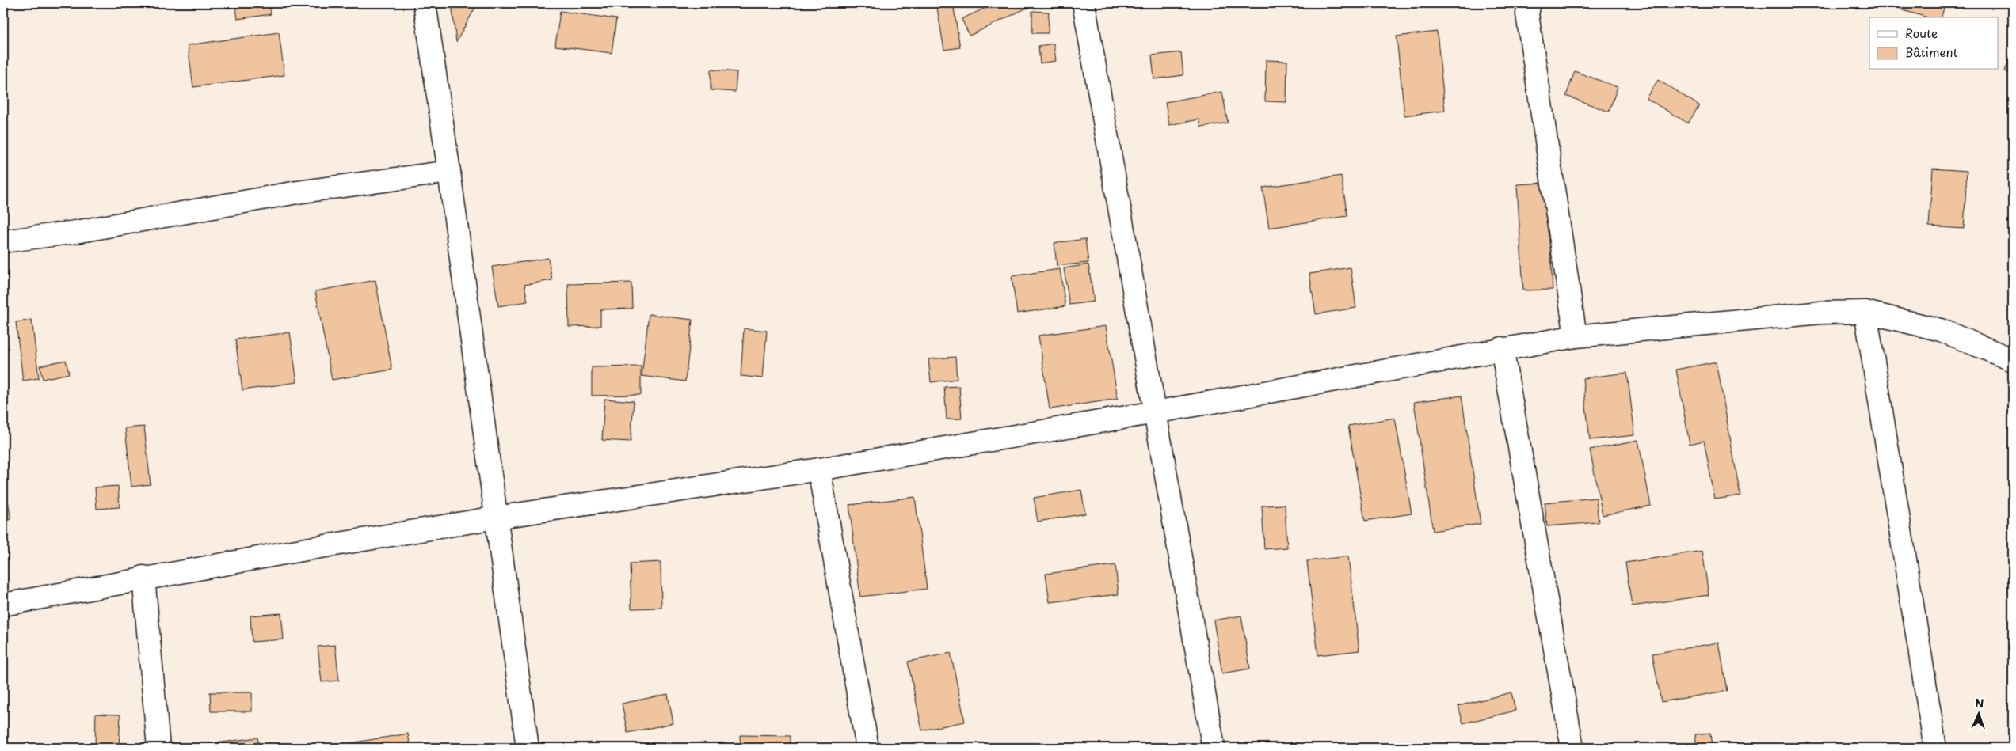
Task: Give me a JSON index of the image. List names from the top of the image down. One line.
{"legend":["Route","Bâtiment"],"north":"top"}
